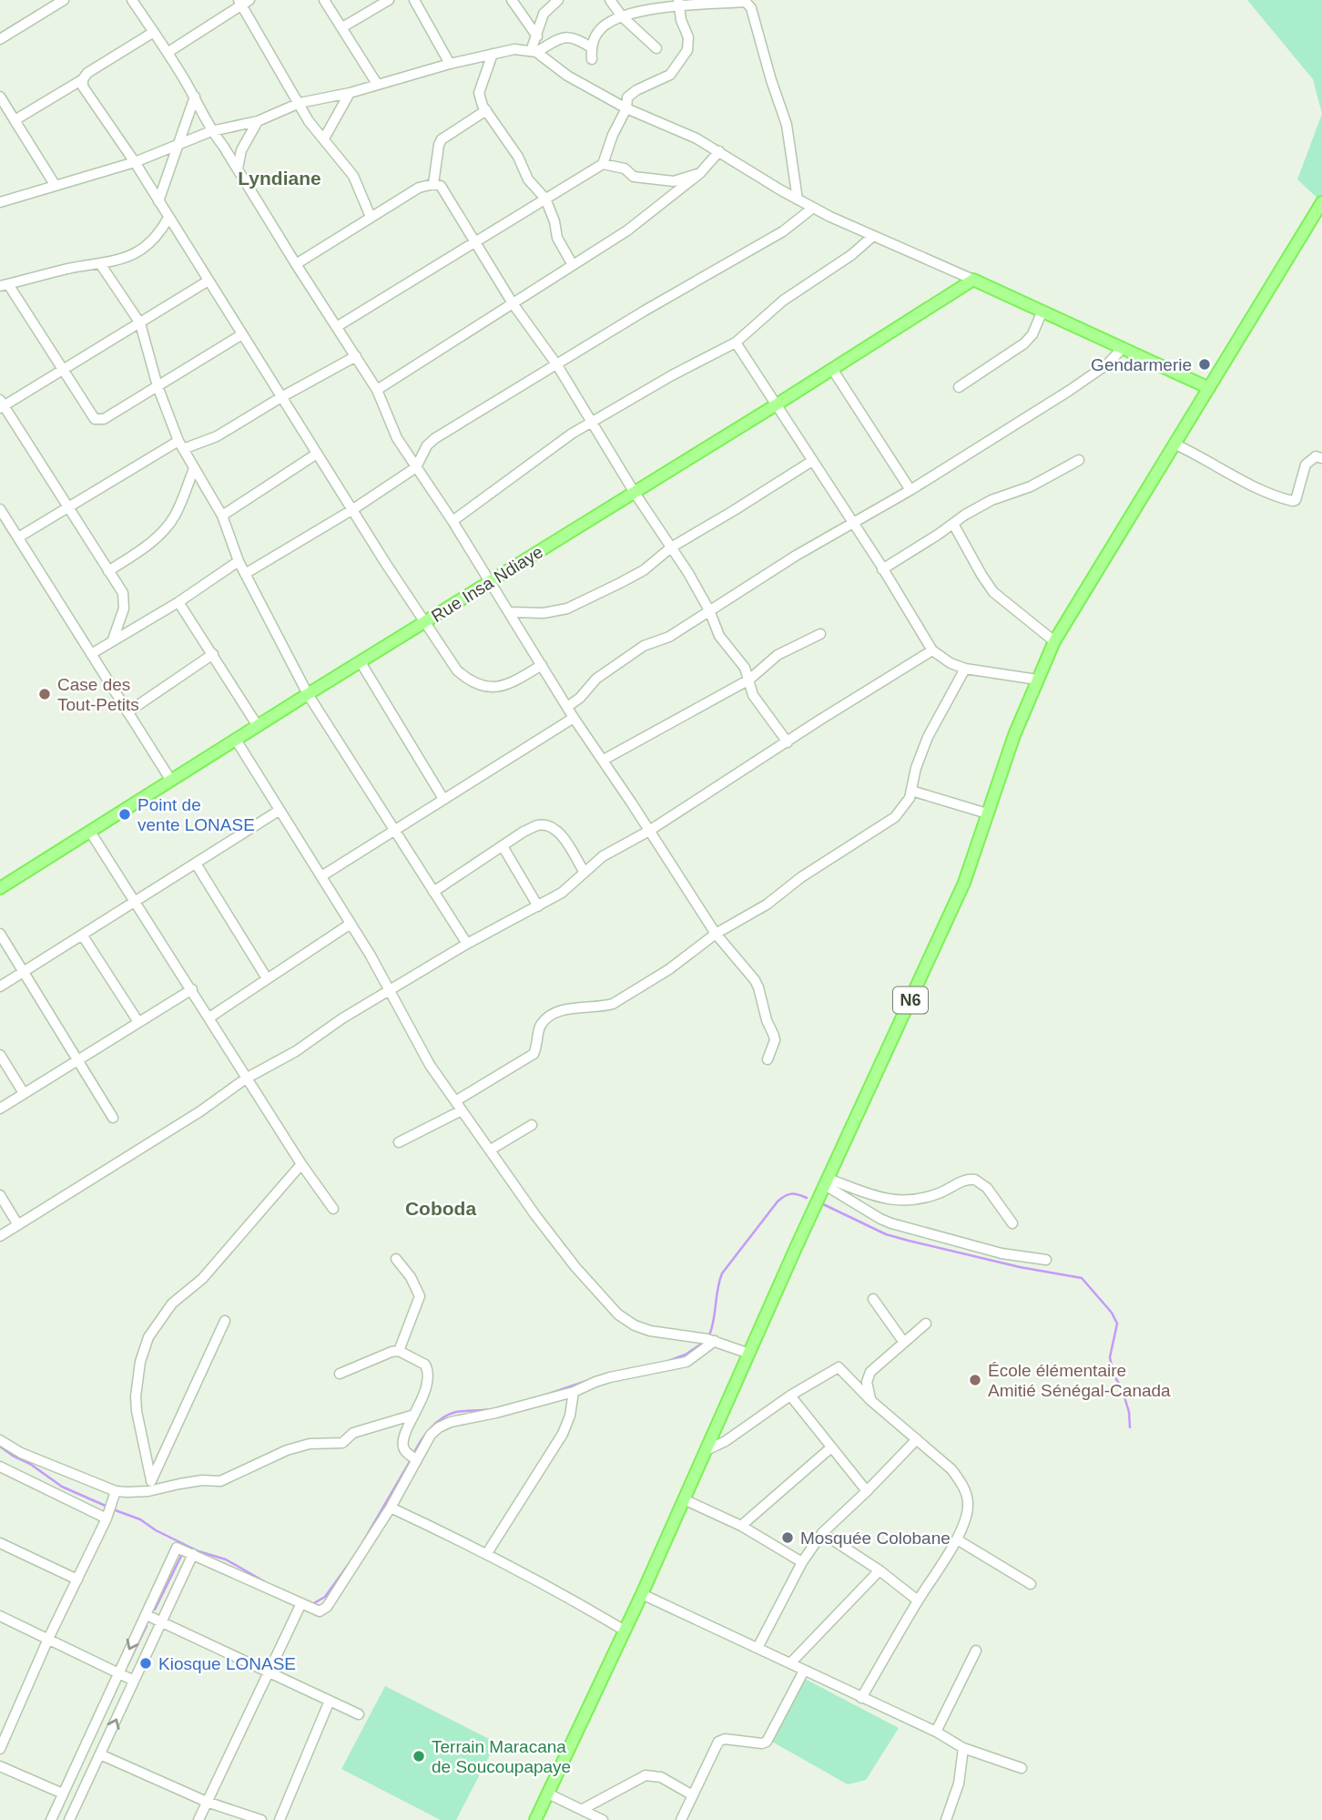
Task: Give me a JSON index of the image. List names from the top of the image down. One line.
{"streets":{"main road":["Rue Insa Ndiaye","N6"]},"districts":["Lyndiane","Coboda"],"places":["Gendarmerie","Case des Tout-Petits","Point de vente LONASE","École élémentaire Amitié Sénégal-Canada","Mosquée Colobane","Kiosque LONASE","Terrain Maracana de Soucoupapaye"]}
